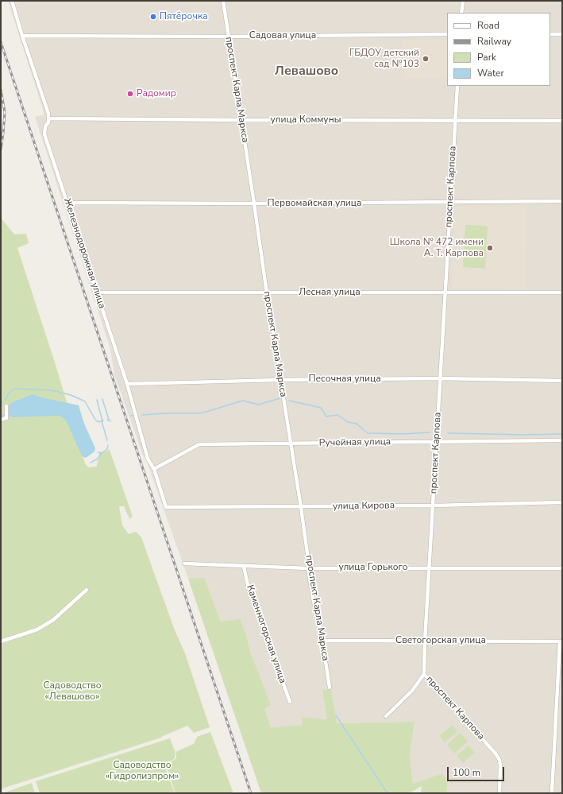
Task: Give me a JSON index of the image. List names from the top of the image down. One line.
{"streets":{"street":["Садовая улица","проспект Карла Маркса","улица Коммуны","проспект Карпова","Первомайская улица","Железнодорожная улица","Лесная улица","Песочная улица","Ручейная улица","улица Кирова","улица Горького","Каменногорская улица","Светогорская улица"]},"crossings":[["Садовая улица","проспект Карла Маркса"],["проспект Карла Маркса","улица Коммуны"],["проспект Карла Маркса","Первомайская улица"],["проспект Карла Маркса","Лесная улица"],["проспект Карла Маркса","Песочная улица"],["проспект Карла Маркса","Ручейная улица"],["проспект Карла Маркса","улица Кирова"],["проспект Карла Маркса","улица Горького"],["проспект Карла Маркса","Светогорская улица"],["улица Коммуны","проспект Карпова"],["улица Коммуны","Железнодорожная улица"],["проспект Карпова","Первомайская улица"],["проспект Карпова","Лесная улица"],["проспект Карпова","Песочная улица"],["проспект Карпова","Ручейная улица"],["проспект Карпова","улица Кирова"],["проспект Карпова","улица Горького"],["проспект Карпова","Светогорская улица"],["Первомайская улица","Железнодорожная улица"],["Железнодорожная улица","Лесная улица"],["Железнодорожная улица","Песочная улица"],["Железнодорожная улица","Ручейная улица"],["Железнодорожная улица","улица Кирова"],["улица Горького","Каменногорская улица"]],"districts":["Левашово"],"parks":["Садоводство «Левашово»","Садоводство «Гидролизпром»"],"places":["Пятёрочка","ГБДОУ детский сад №103","Радомир","Школа № 472 имени А. Т. Карпова"],"legend":["Road","Railway","Park","Water"],"scale_bar":"100 m"}
